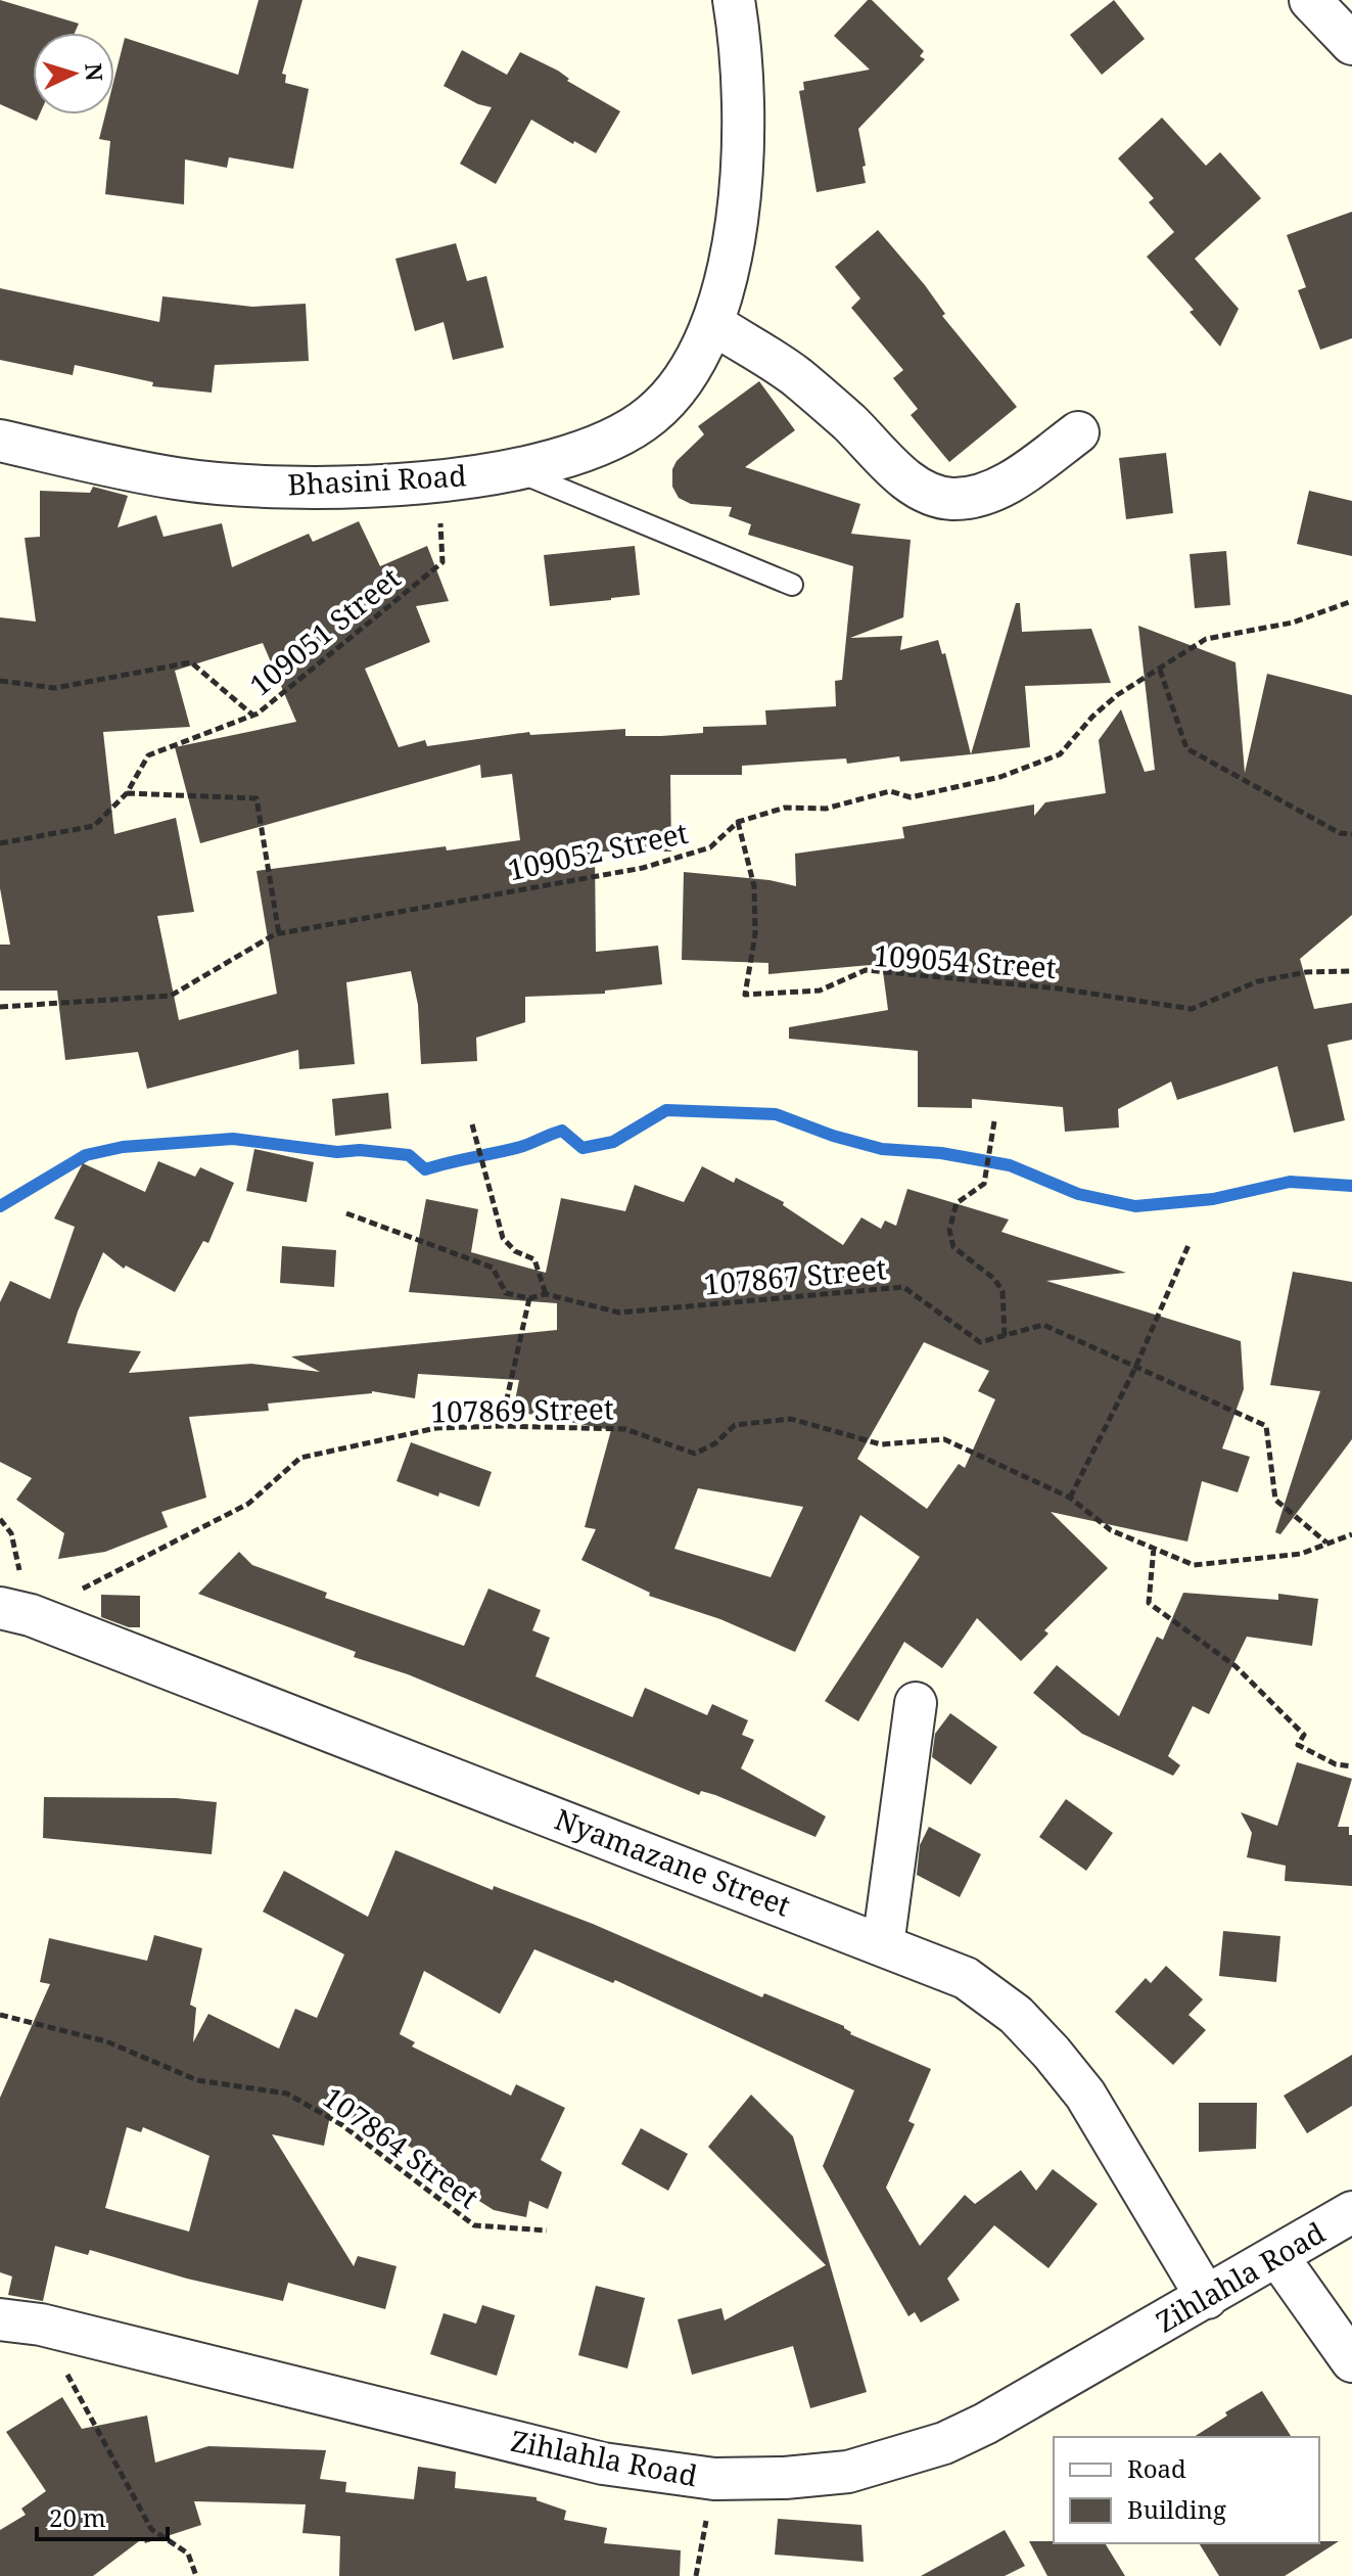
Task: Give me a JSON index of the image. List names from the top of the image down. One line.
{"streets":{"street":["Bhasini Road","Nyamazane Street","Zihlahla Road"],"path":["109051 Street","109052 Street","109054 Street","107867 Street","107869 Street","107864 Street"]},"crossings":[["Bhasini Road","109051 Street"],["109052 Street","109054 Street"],["107867 Street","107869 Street"],["107869 Street","Nyamazane Street"],["Nyamazane Street","Zihlahla Road"]],"legend":["Road","Building"],"scale_bar":"20 m","north":"right"}
